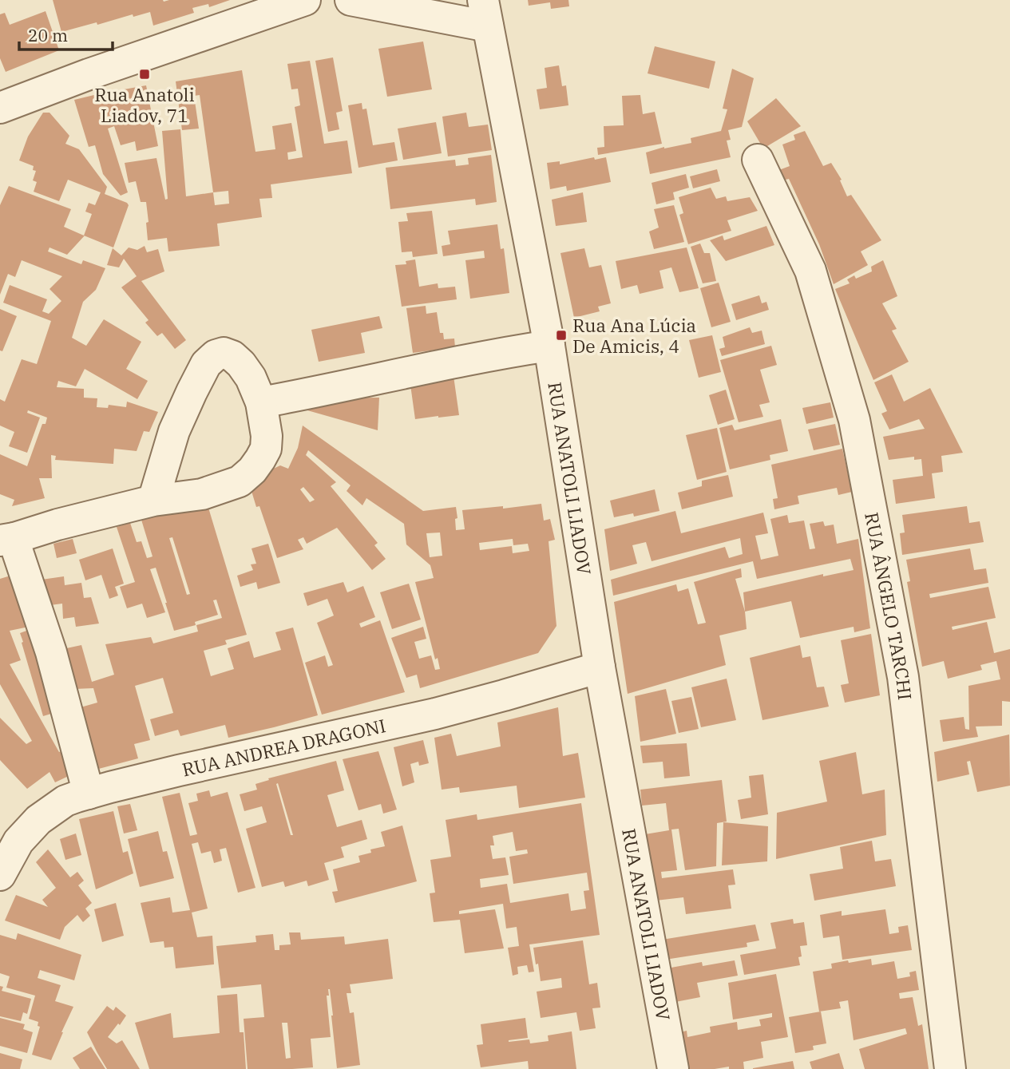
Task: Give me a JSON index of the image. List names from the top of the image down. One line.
{"streets":{"street":["RUA ANATOLI LIADOV","RUA ÂNGELO TARCHI","RUA ANDREA DRAGONI"]},"crossings":[["RUA ANATOLI LIADOV","RUA ANDREA DRAGONI"]],"places":{"transit":["Rua Anatoli Liadov, 71","Rua Ana Lúcia De Amicis, 4"]},"scale_bar":"20 m"}
